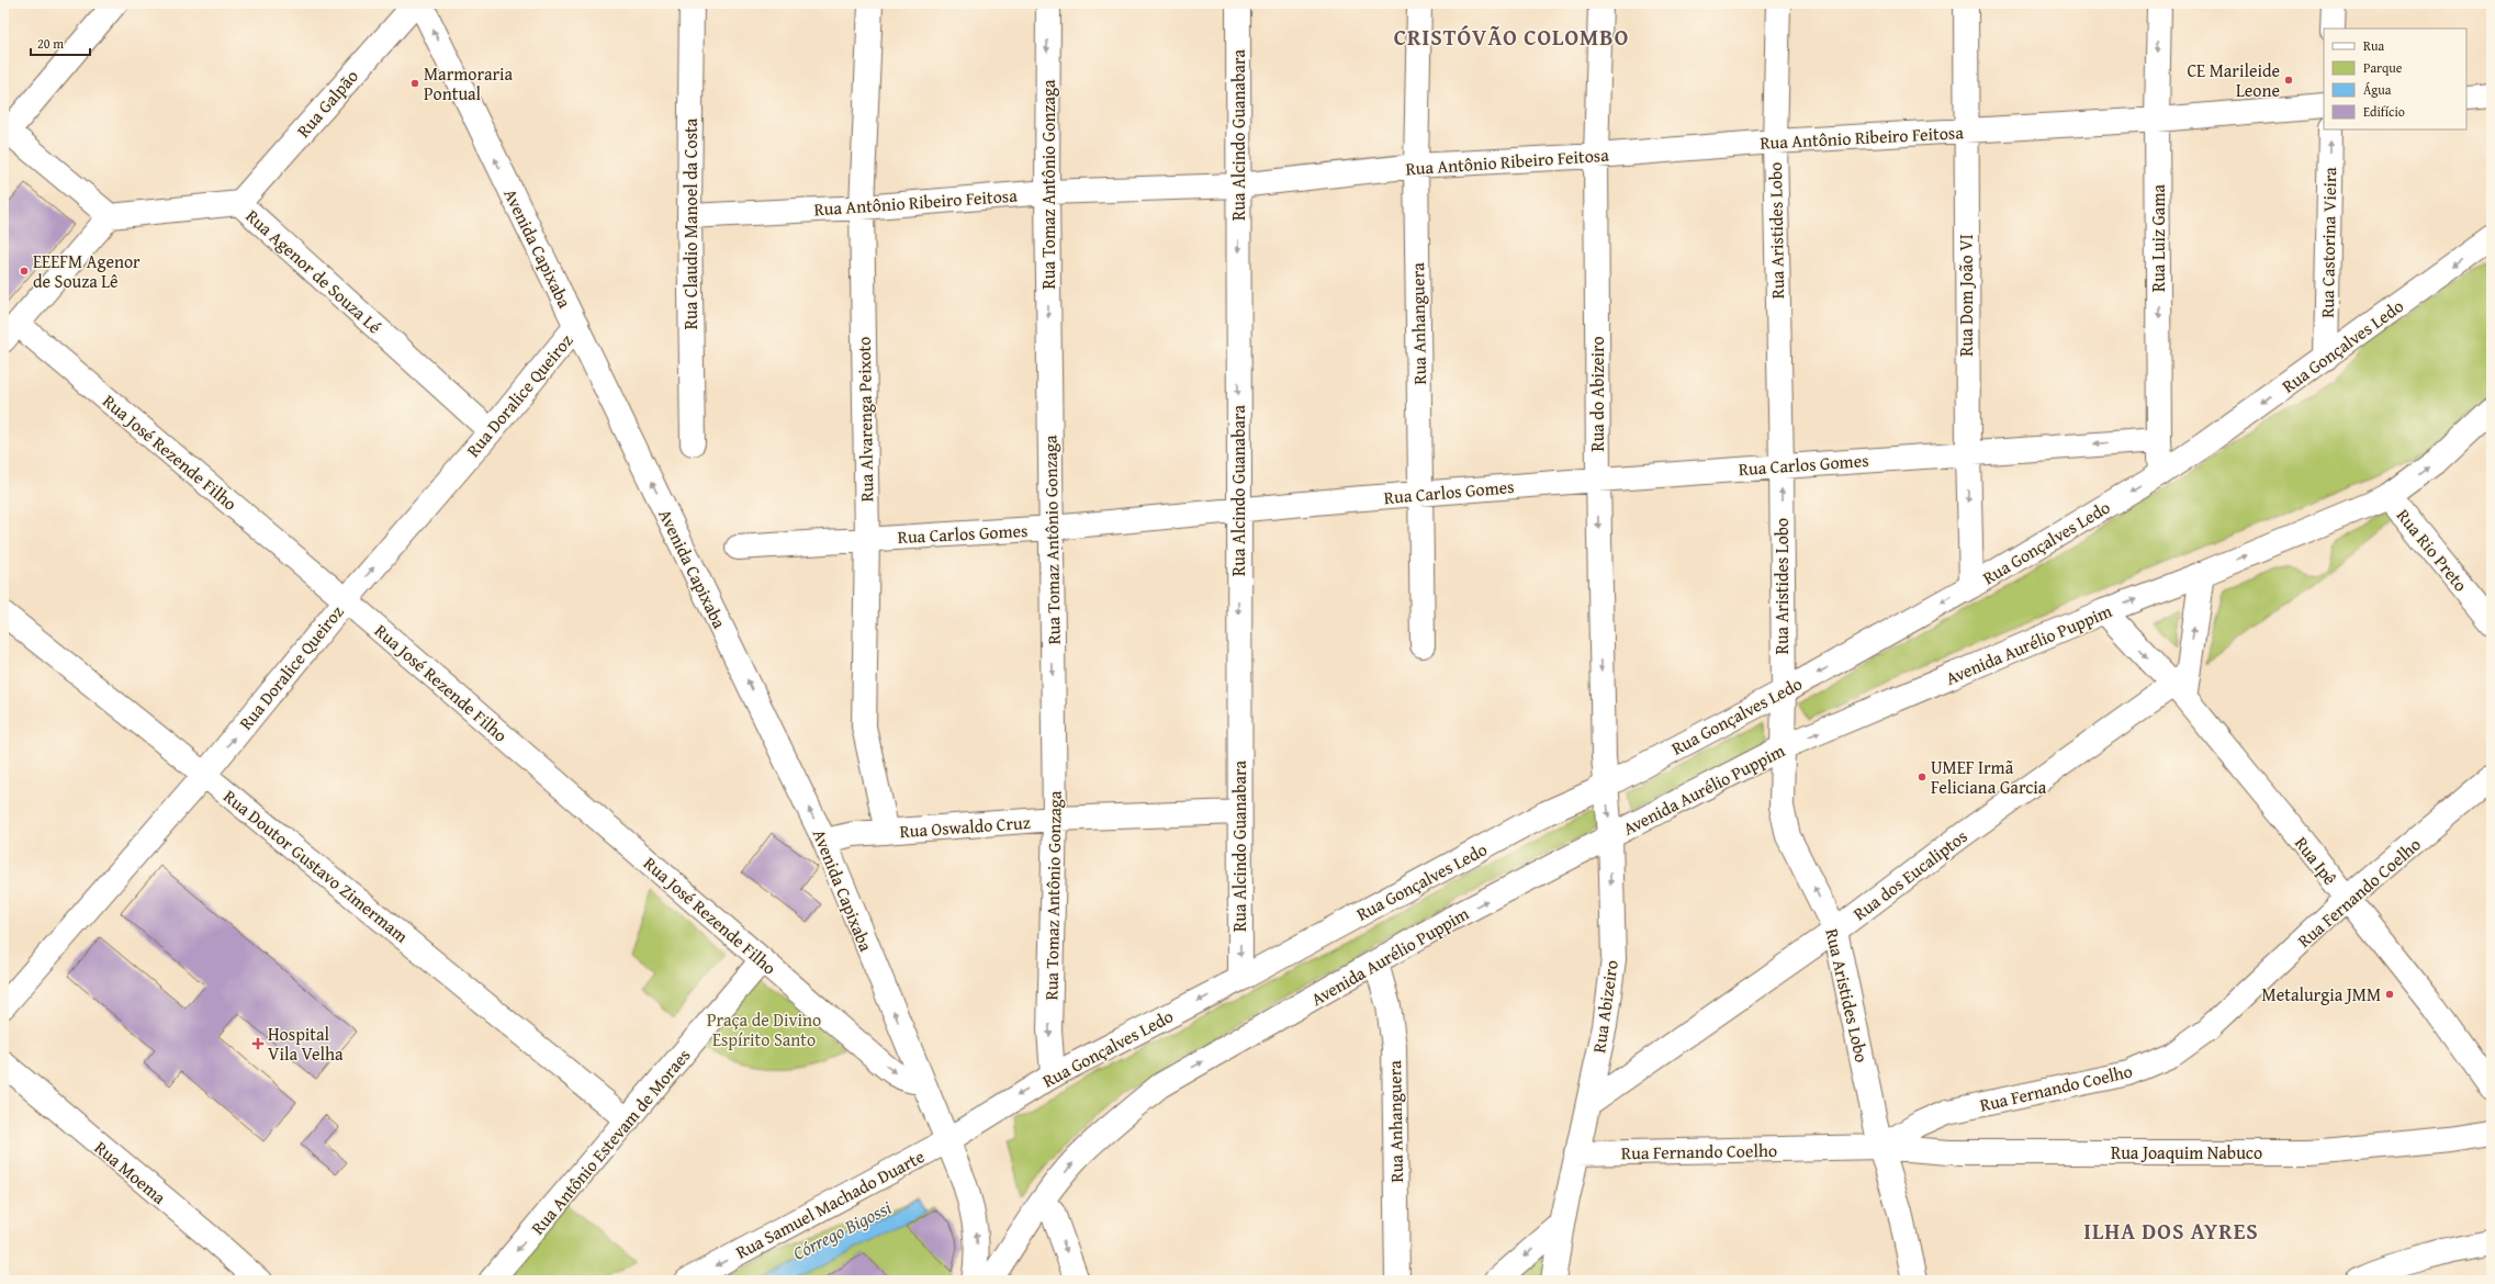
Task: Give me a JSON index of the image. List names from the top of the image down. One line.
{"streets":{"street":["Rua Galpão","Rua Alcindo Guanabara","Rua Antônio Ribeiro Feitosa","Rua Tomaz Antônio Gonzaga","Rua Claudio Manoel da Costa","Rua Aristides Lobo","Rua Luiz Gama","Rua Castorina Vieira","Avenida Capixaba","Rua Agenor de Souza Lé","Rua Dom João VI","Rua Anhanguera","Rua Gonçalves Ledo","Rua do Abizeiro","Rua Doralice Queiroz","Rua Alvarenga Peixoto","Rua José Rezende Filho","Rua Carlos Gomes","Rua Rio Preto","Avenida Aurélio Puppim","Rua Oswaldo Cruz","Rua Ipê","Rua Doutor Gustavo Zimermam","Rua dos Eucaliptos","Rua Fernando Coelho","Rua Abizeiro","Rua Antônio Estevam de Moraes","Rua Joaquim Nabuco","Rua Moema","Rua Samuel Machado Duarte"]},"crossings":[["Rua Galpão","Rua Agenor de Souza Lé"],["Rua Alcindo Guanabara","Rua Antônio Ribeiro Feitosa"],["Rua Alcindo Guanabara","Rua Gonçalves Ledo"],["Rua Alcindo Guanabara","Rua Carlos Gomes"],["Rua Alcindo Guanabara","Rua Oswaldo Cruz"],["Rua Antônio Ribeiro Feitosa","Rua Tomaz Antônio Gonzaga"],["Rua Antônio Ribeiro Feitosa","Rua Claudio Manoel da Costa"],["Rua Antônio Ribeiro Feitosa","Rua Aristides Lobo"],["Rua Antônio Ribeiro Feitosa","Rua Luiz Gama"],["Rua Antônio Ribeiro Feitosa","Rua Dom João VI"],["Rua Antônio Ribeiro Feitosa","Rua Anhanguera"],["Rua Antônio Ribeiro Feitosa","Rua do Abizeiro"],["Rua Antônio Ribeiro Feitosa","Rua Alvarenga Peixoto"],["Rua Tomaz Antônio Gonzaga","Rua Gonçalves Ledo"],["Rua Tomaz Antônio Gonzaga","Rua Carlos Gomes"],["Rua Tomaz Antônio Gonzaga","Rua Oswaldo Cruz"],["Rua Aristides Lobo","Rua Gonçalves Ledo"],["Rua Aristides Lobo","Rua Carlos Gomes"],["Rua Aristides Lobo","Avenida Aurélio Puppim"],["Rua Aristides Lobo","Rua dos Eucaliptos"],["Rua Aristides Lobo","Rua Fernando Coelho"],["Rua Aristides Lobo","Rua Joaquim Nabuco"],["Rua Luiz Gama","Rua Gonçalves Ledo"],["Rua Luiz Gama","Rua Carlos Gomes"],["Rua Castorina Vieira","Rua Gonçalves Ledo"],["Avenida Capixaba","Rua Gonçalves Ledo"],["Avenida Capixaba","Rua Doralice Queiroz"],["Avenida Capixaba","Rua José Rezende Filho"],["Avenida Capixaba","Rua Oswaldo Cruz"],["Avenida Capixaba","Rua Samuel Machado Duarte"],["Rua Agenor de Souza Lé","Rua Doralice Queiroz"],["Rua Dom João VI","Rua Gonçalves Ledo"],["Rua Dom João VI","Rua Carlos Gomes"],["Rua Anhanguera","Rua Carlos Gomes"],["Rua Anhanguera","Avenida Aurélio Puppim"],["Rua Gonçalves Ledo","Rua do Abizeiro"],["Rua Gonçalves Ledo","Rua Abizeiro"],["Rua Gonçalves Ledo","Rua Samuel Machado Duarte"],["Rua do Abizeiro","Rua Carlos Gomes"],["Rua do Abizeiro","Rua Abizeiro"],["Rua Doralice Queiroz","Rua José Rezende Filho"],["Rua Doralice Queiroz","Rua Doutor Gustavo Zimermam"],["Rua Alvarenga Peixoto","Rua Carlos Gomes"],["Rua Alvarenga Peixoto","Rua Oswaldo Cruz"],["Rua José Rezende Filho","Rua Antônio Estevam de Moraes"],["Rua Rio Preto","Avenida Aurélio Puppim"],["Avenida Aurélio Puppim","Rua Ipê"],["Avenida Aurélio Puppim","Rua Abizeiro"],["Rua Ipê","Rua dos Eucaliptos"],["Rua Ipê","Rua Fernando Coelho"],["Rua Doutor Gustavo Zimermam","Rua Antônio Estevam de Moraes"],["Rua dos Eucaliptos","Rua Abizeiro"],["Rua Fernando Coelho","Rua Abizeiro"],["Rua Fernando Coelho","Rua Joaquim Nabuco"]],"one_way":["Rua Alcindo Guanabara","Rua Tomaz Antônio Gonzaga","Rua Luiz Gama","Rua Castorina Vieira","Avenida Capixaba","Rua Gonçalves Ledo","Rua do Abizeiro","Rua Doralice Queiroz","Avenida Aurélio Puppim","Rua Abizeiro","Rua Antônio Estevam de Moraes","Rua Samuel Machado Duarte"],"districts":["CRISTÓVÃO COLOMBO","ILHA DOS AYRES"],"water":["Córrego Bigossi"],"parks":["Praça de Divino Espírito Santo"],"places":{"other":["CE Marileide Leone","Marmoraria Pontual","EEEFM Agenor de Souza Lê","UMEF Irmã Feliciana Garcia","Metalurgia JMM"],"health":["Hospital Vila Velha"]},"legend":["Rua","Parque","Água","Edifício"],"scale_bar":"20 m"}
